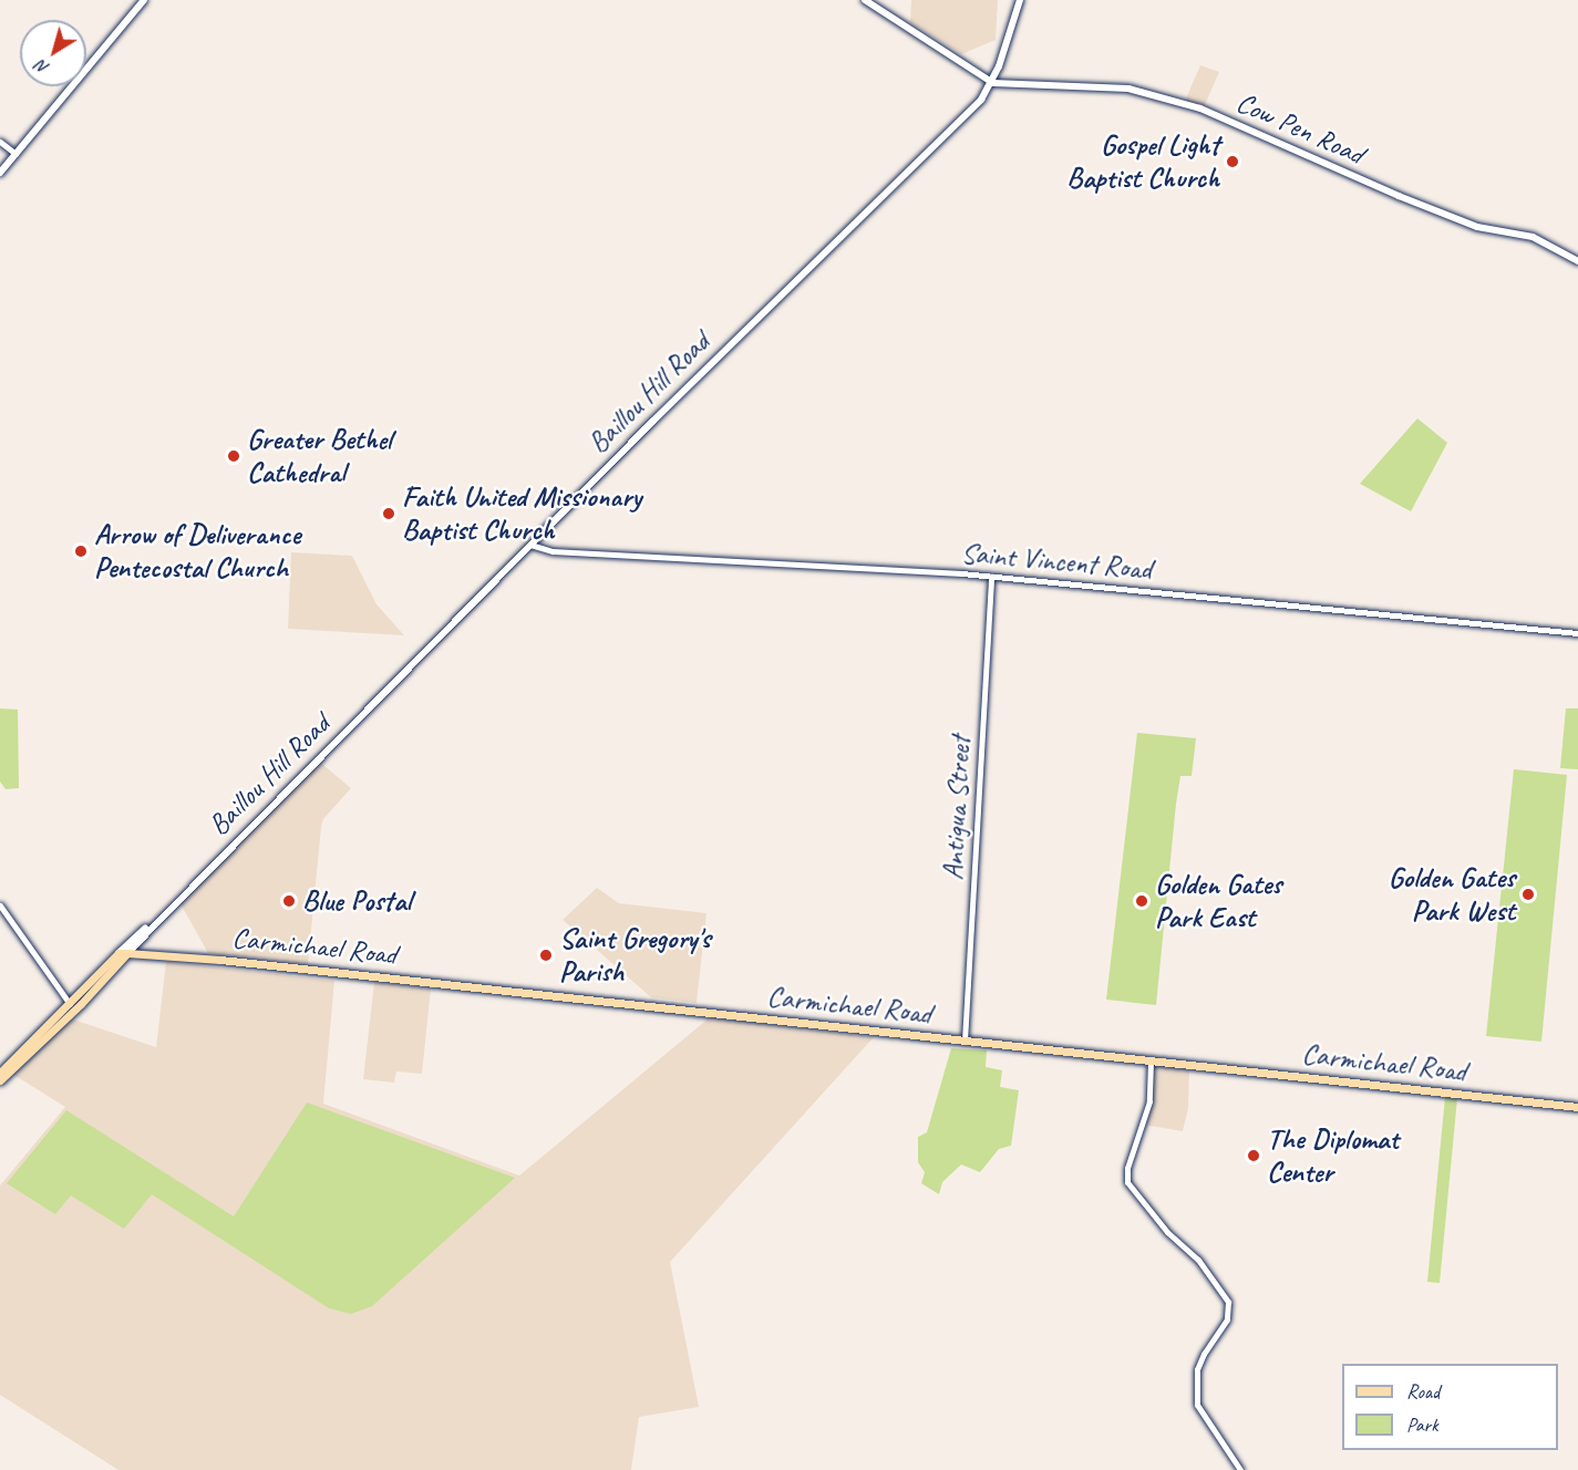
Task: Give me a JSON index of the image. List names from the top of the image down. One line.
{"streets":{"main road":["Cow Pen Road","Baillou Hill Road","Carmichael Road"],"street":["Saint Vincent Road","Antigua Street"]},"crossings":[["Cow Pen Road","Baillou Hill Road"],["Baillou Hill Road","Saint Vincent Road"],["Baillou Hill Road","Carmichael Road"],["Saint Vincent Road","Antigua Street"],["Antigua Street","Carmichael Road"]],"places":["Gospel Light Baptist Church","Greater Bethel Cathedral","Faith United Missionary Baptist Church","Arrow of Deliverance Pentecostal Church","Golden Gates Park West","Blue Postal","Golden Gates Park East","Saint Gregory's Parish","The Diplomat Center"],"legend":["Road","Park"],"north":"bottom left"}
